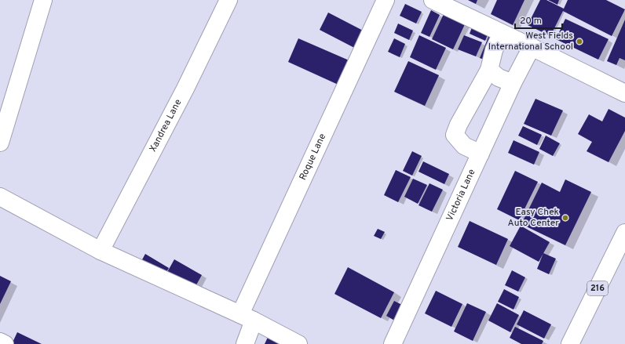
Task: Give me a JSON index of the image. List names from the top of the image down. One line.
{"streets":{"street":["Xandrea Lane","Roque Lane","Victoria Lane","216"]},"places":["West Fields International School","Easy Chek Auto Center"],"scale_bar":"20 m"}
